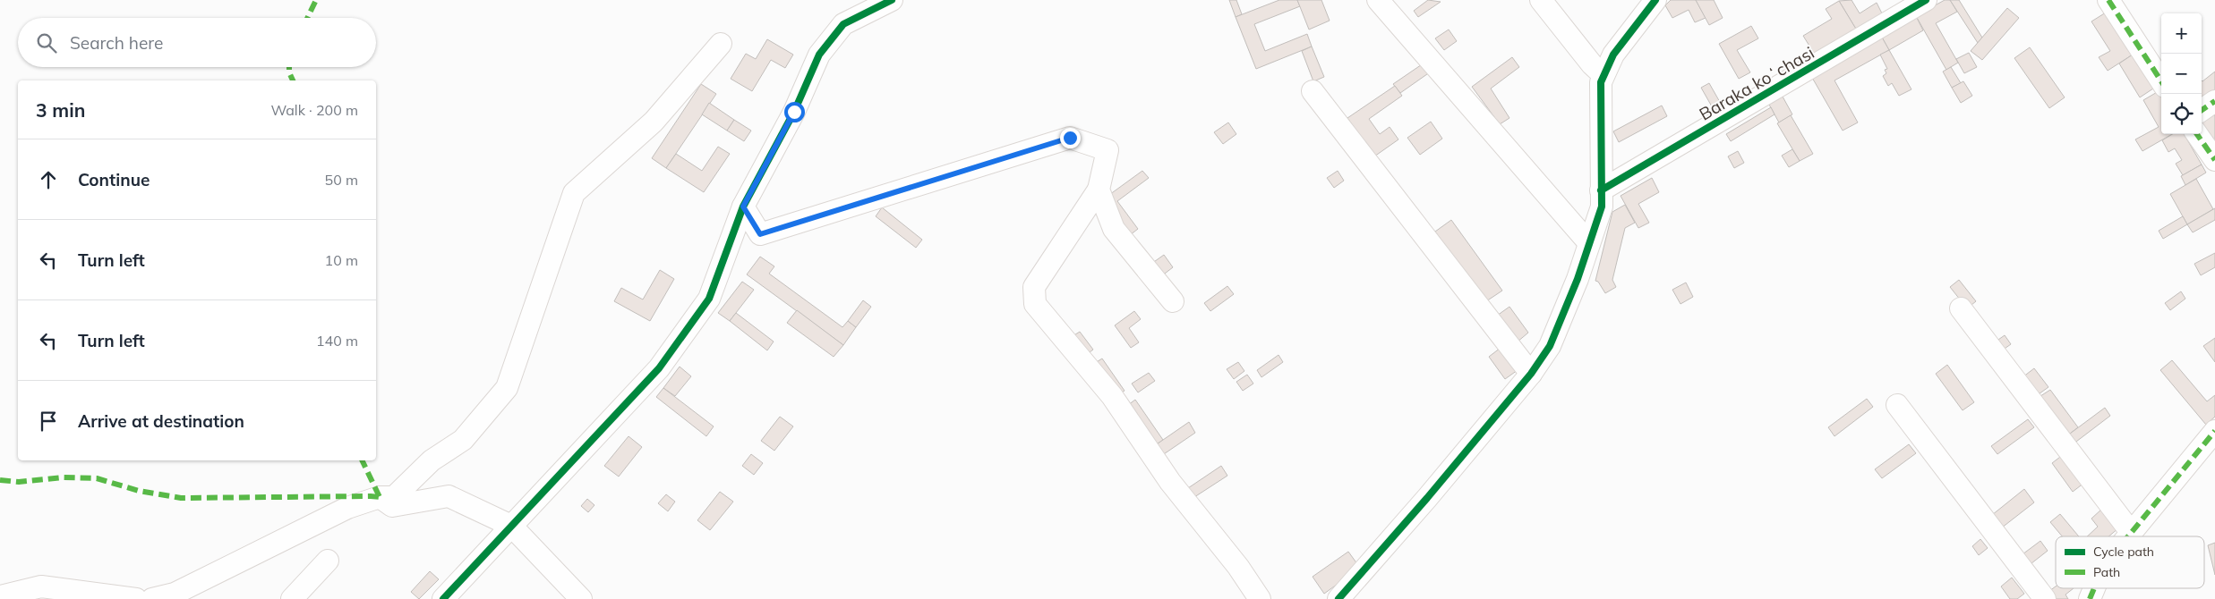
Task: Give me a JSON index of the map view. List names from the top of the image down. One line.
{"streets":{"street":["Baraka koʻchasi"]},"legend":["Cycle path","Path"],"page":{"map_buttons":["+","−"],"search":"Search here","heading":["3 min","Walk · 200 m"],"list":[["Continue","50 m"],["Turn left","10 m"],["Turn left","140 m"],"Arrive at destination"]}}
